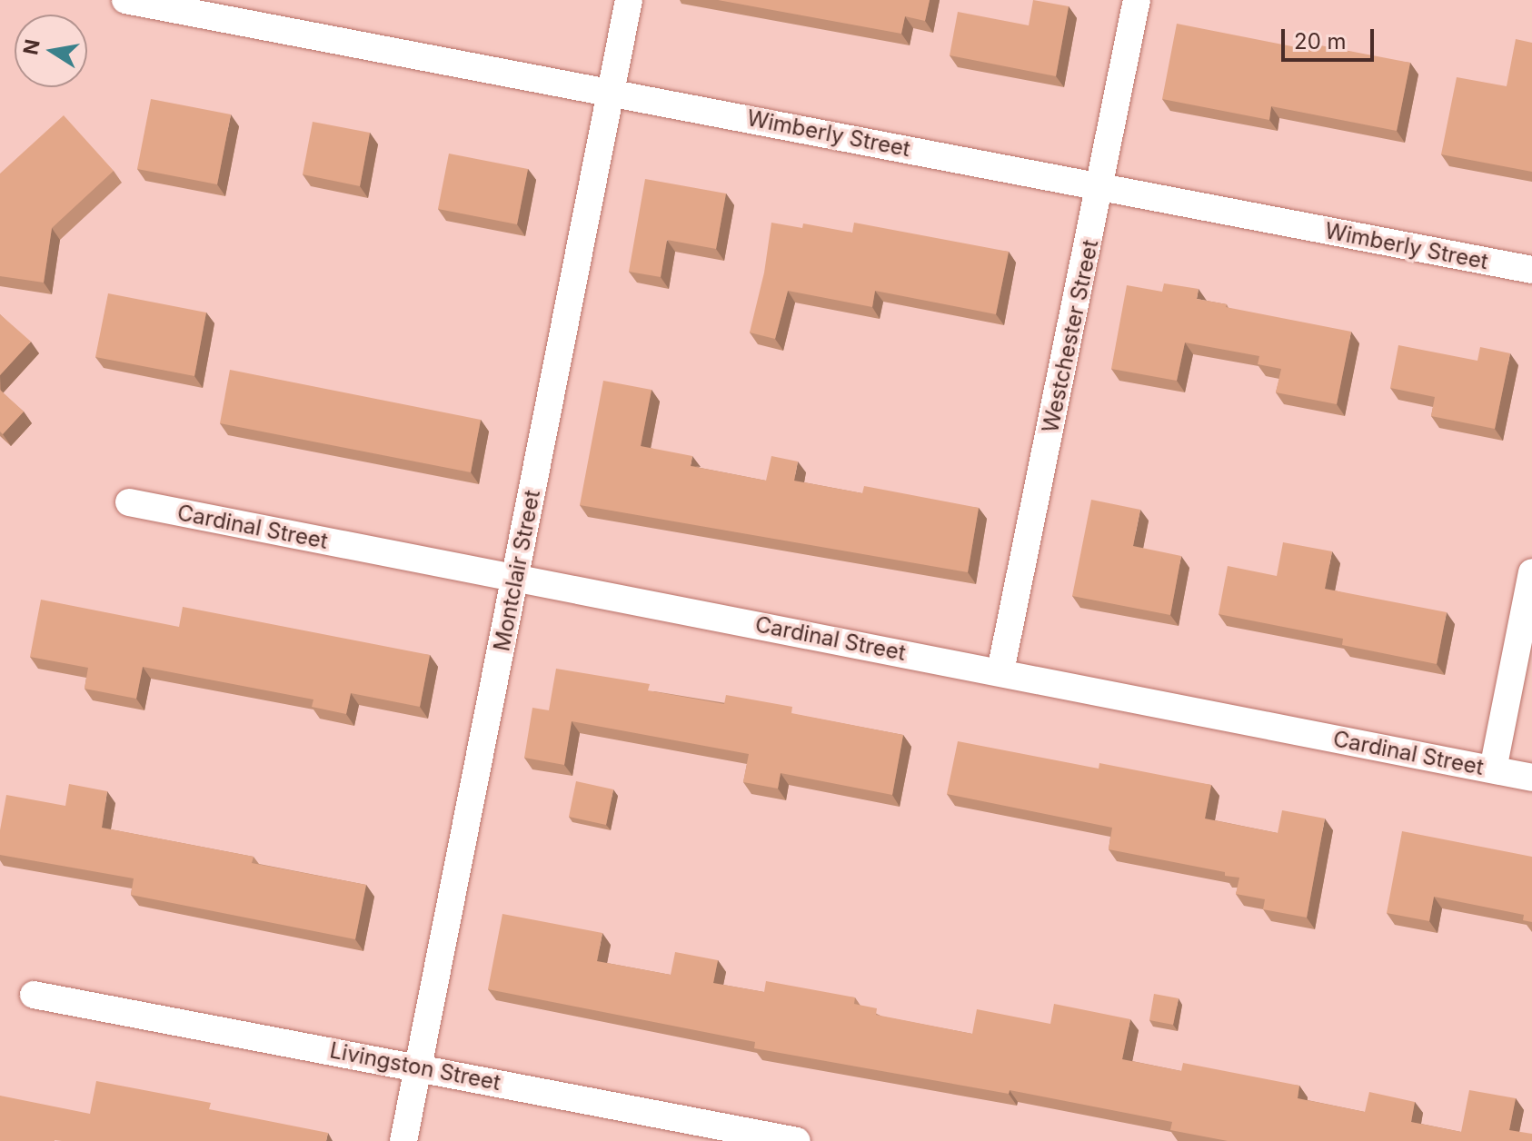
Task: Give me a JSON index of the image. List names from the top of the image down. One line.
{"streets":{"street":["Wimberly Street","Westchester Street","Cardinal Street","Montclair Street","Livingston Street"]},"crossings":[["Wimberly Street","Westchester Street"],["Wimberly Street","Montclair Street"],["Westchester Street","Cardinal Street"],["Cardinal Street","Montclair Street"],["Montclair Street","Livingston Street"]],"scale_bar":"20 m","north":"left"}
